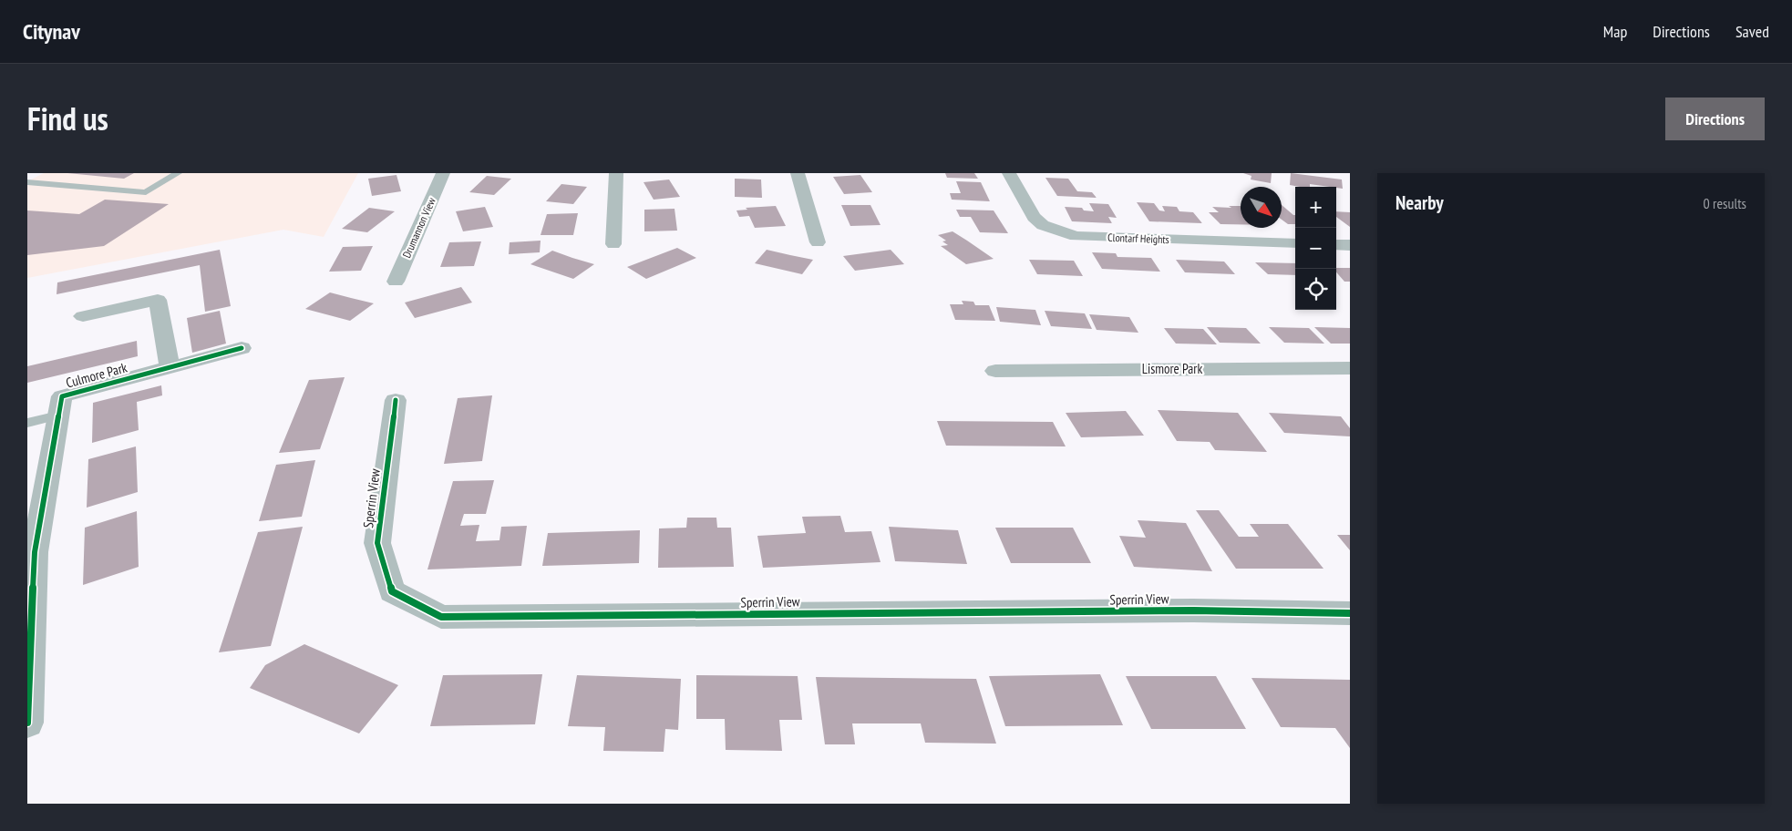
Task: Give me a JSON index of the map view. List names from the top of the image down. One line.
{"streets":{"street":["Drumannon View","Clontarf Heights","Lismore Park","Culmore Park","Sperrin View"]},"north":"bottom right","page":{"header":"Citynav","nav":["Map","Directions","Saved"],"title":"Find us","buttons":"Directions","heading":["Nearby","0 results"],"map_buttons":["+","−"]}}
